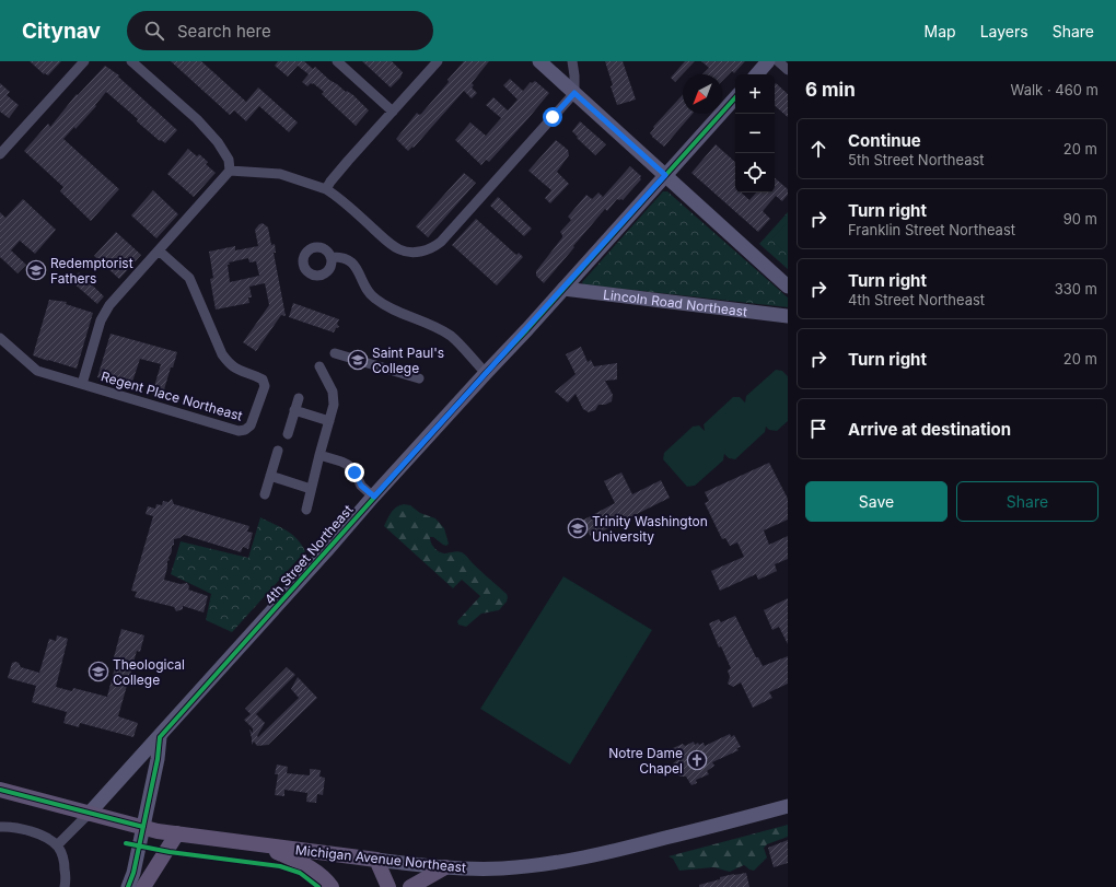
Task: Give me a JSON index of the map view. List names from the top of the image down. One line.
{"streets":{"main road":["Michigan Avenue Northeast"],"street":["Lincoln Road Northeast","Regent Place Northeast","4th Street Northeast"]},"crossings":[["Lincoln Road Northeast","4th Street Northeast"],["4th Street Northeast","Michigan Avenue Northeast"]],"places":{"school or university":["Redemptorist Fathers","Saint Paul's College","Trinity Washington University","Theological College"],"church":["Notre Dame Chapel"]},"north":"bottom left","page":{"header":"Citynav","search":"Search here","nav":["Map","Layers","Share"],"heading":["6 min","Walk · 460 m"],"map_buttons":["+","−"],"list":[["Continue","5th Street Northeast","20 m"],["Turn right","Franklin Street Northeast","90 m"],["Turn right","4th Street Northeast","330 m"],["Turn right","20 m"],"Arrive at destination"],"buttons":["Save","Share"]}}
